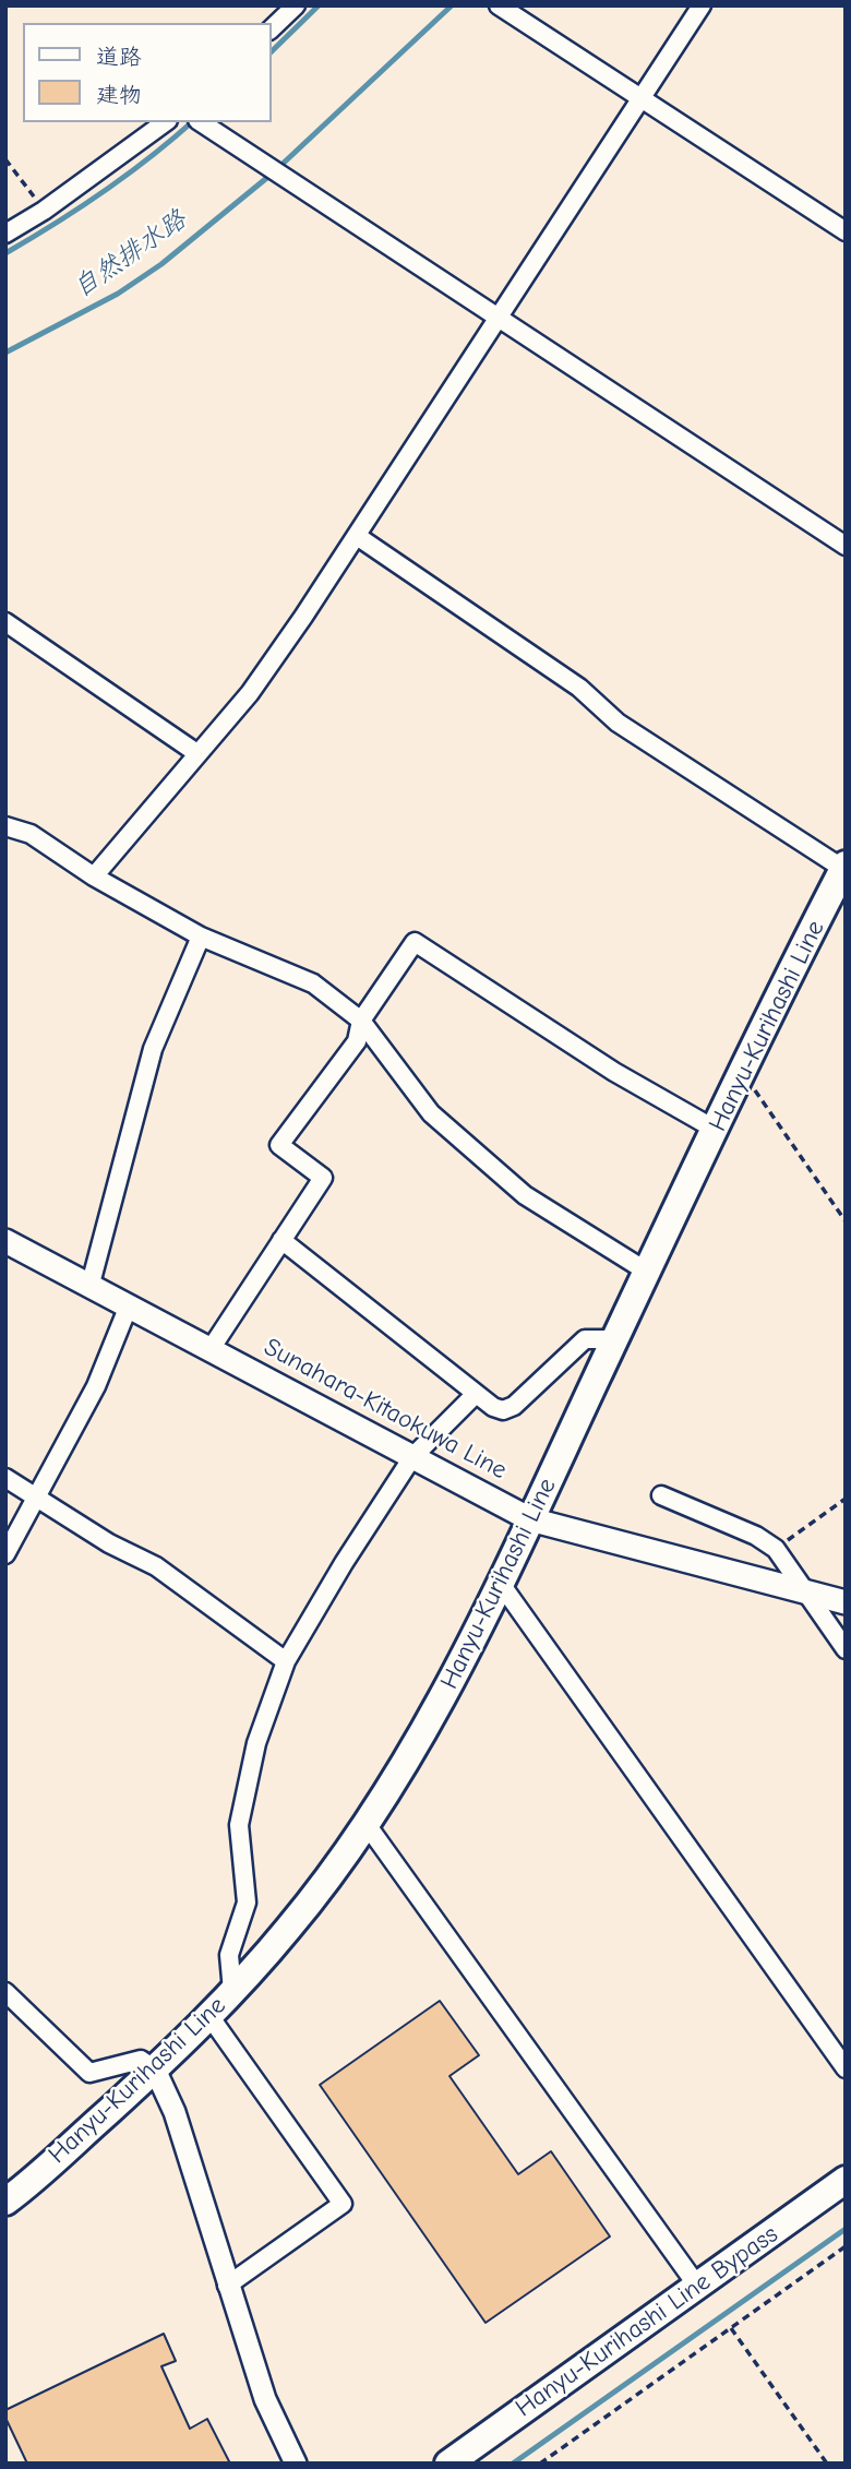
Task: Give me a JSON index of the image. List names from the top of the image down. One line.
{"streets":{"main road":["Hanyu-Kurihashi Line","Sunahara-Kitaokuwa Line","Hanyu-Kurihashi Line Bypass"]},"crossings":[["Hanyu-Kurihashi Line","Sunahara-Kitaokuwa Line"]],"water":["自然排水路"],"legend":["道路","建物"]}
